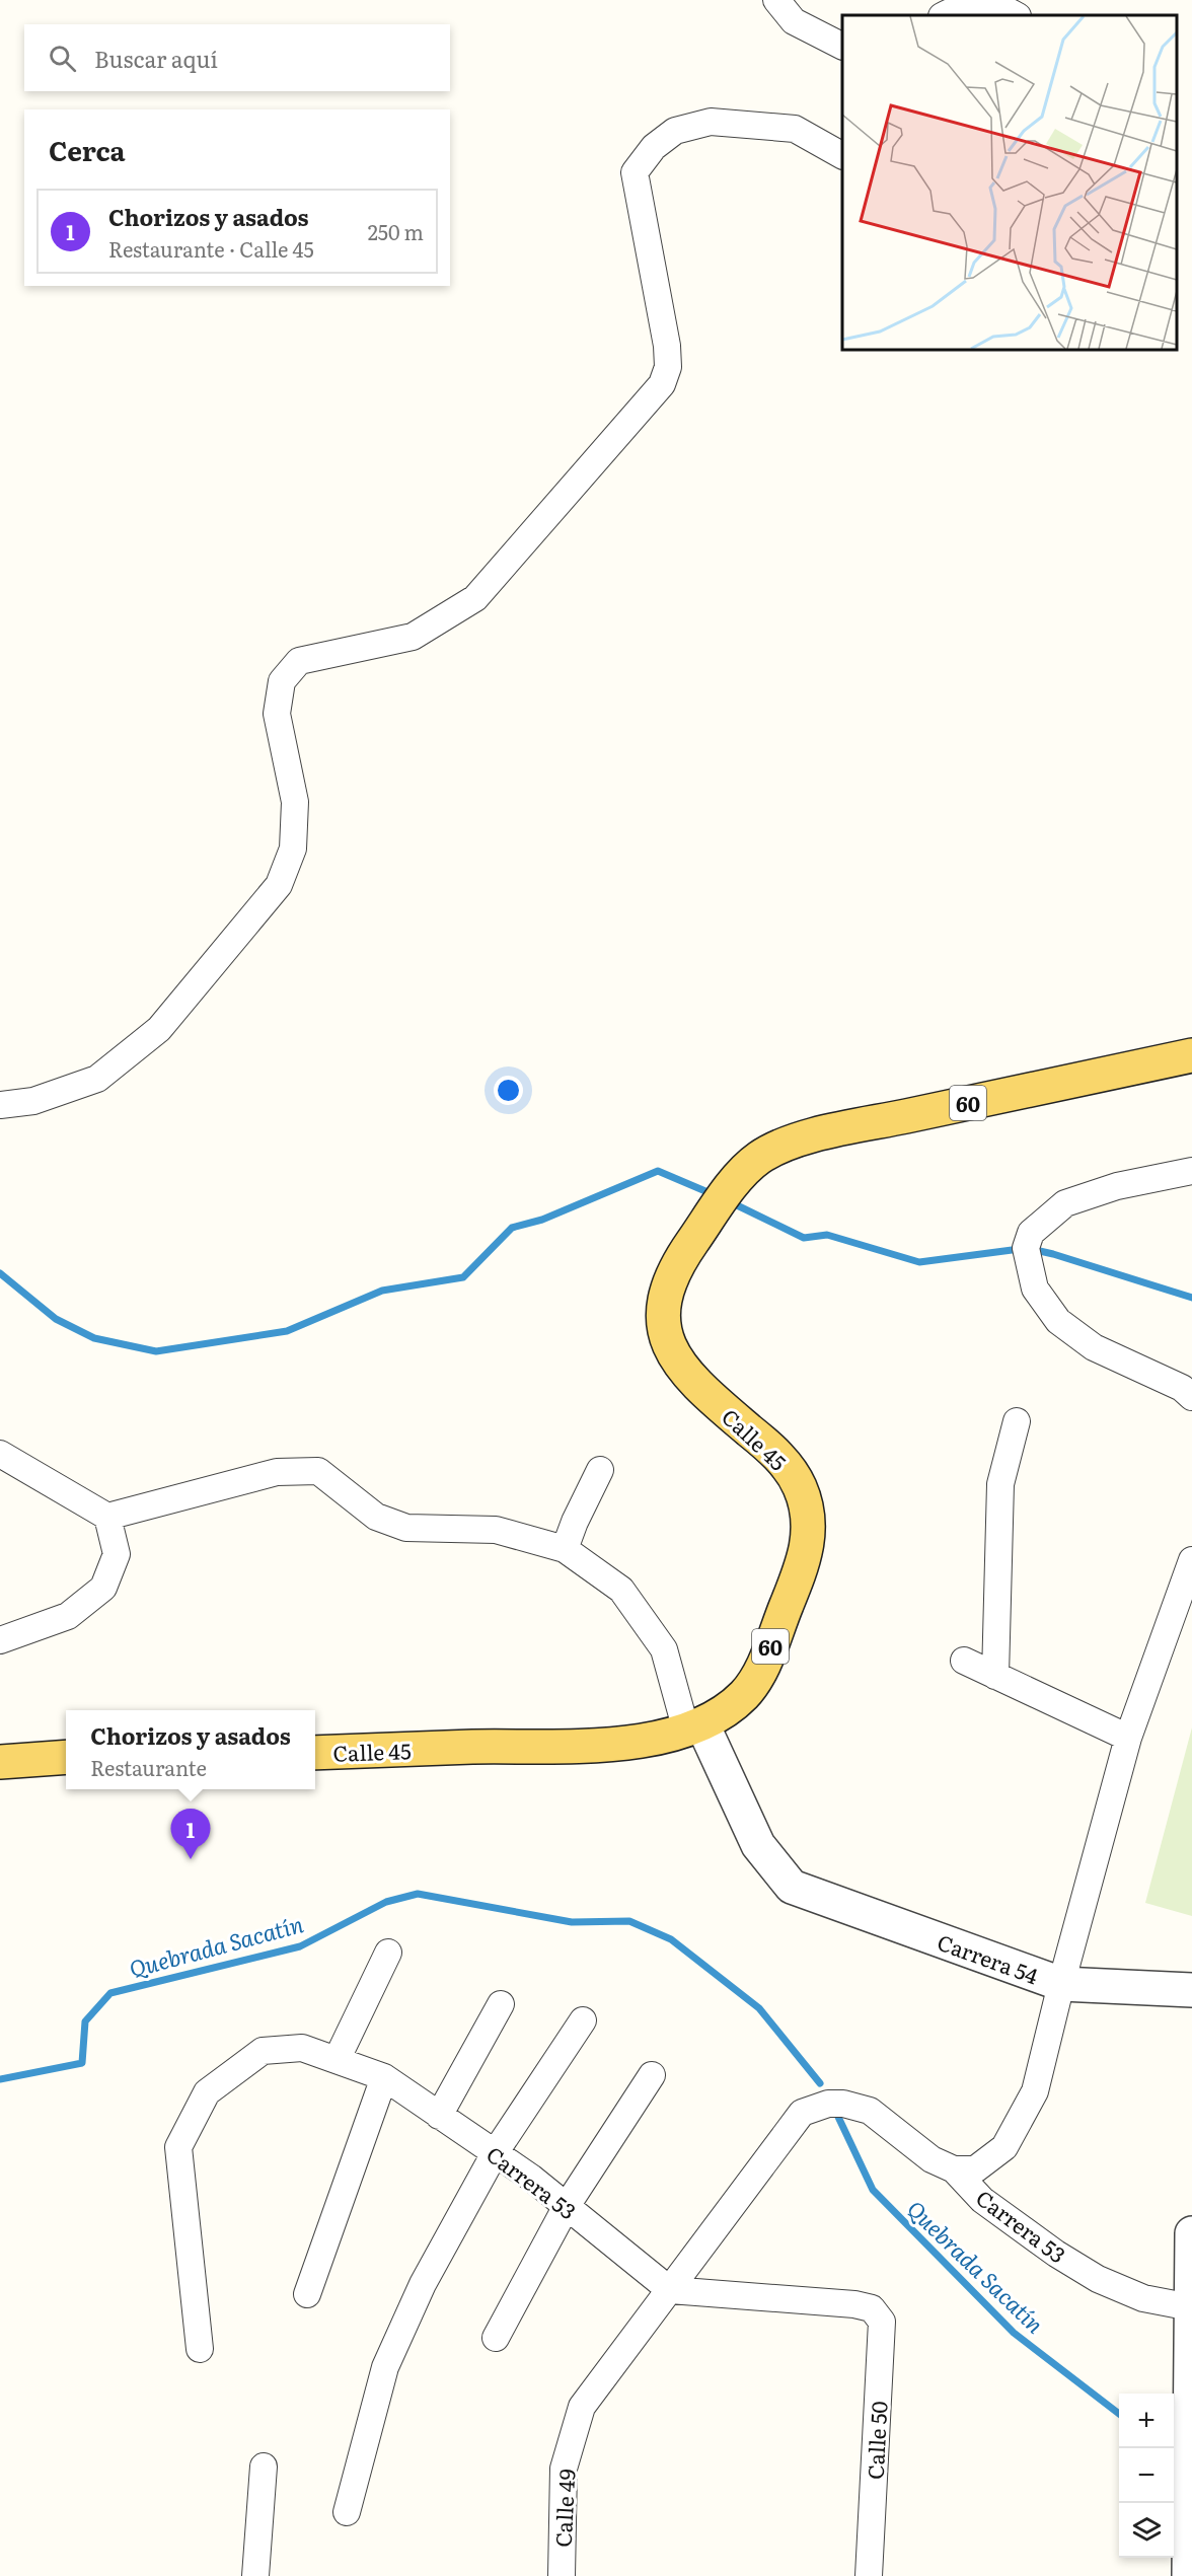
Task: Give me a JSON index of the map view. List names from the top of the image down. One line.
{"streets":{"main road":["60","Calle 45"],"street":["Carrera 54","Carrera 53","Calle 50","Calle 49"]},"crossings":[["Calle 45","Carrera 54"],["Carrera 53","Calle 50"],["Carrera 53","Calle 49"],["Calle 50","Calle 49"]],"water":["Quebrada Sacatín"],"page":{"search":"Buscar aquí","heading":"Cerca","list":[{"mark":"1","name":"Chorizos y asados","note":"Restaurante · Calle 45","value":"250 m"}],"popup":["Chorizos y asados","Restaurante"],"pins":"1","map_buttons":["+","−"]}}
